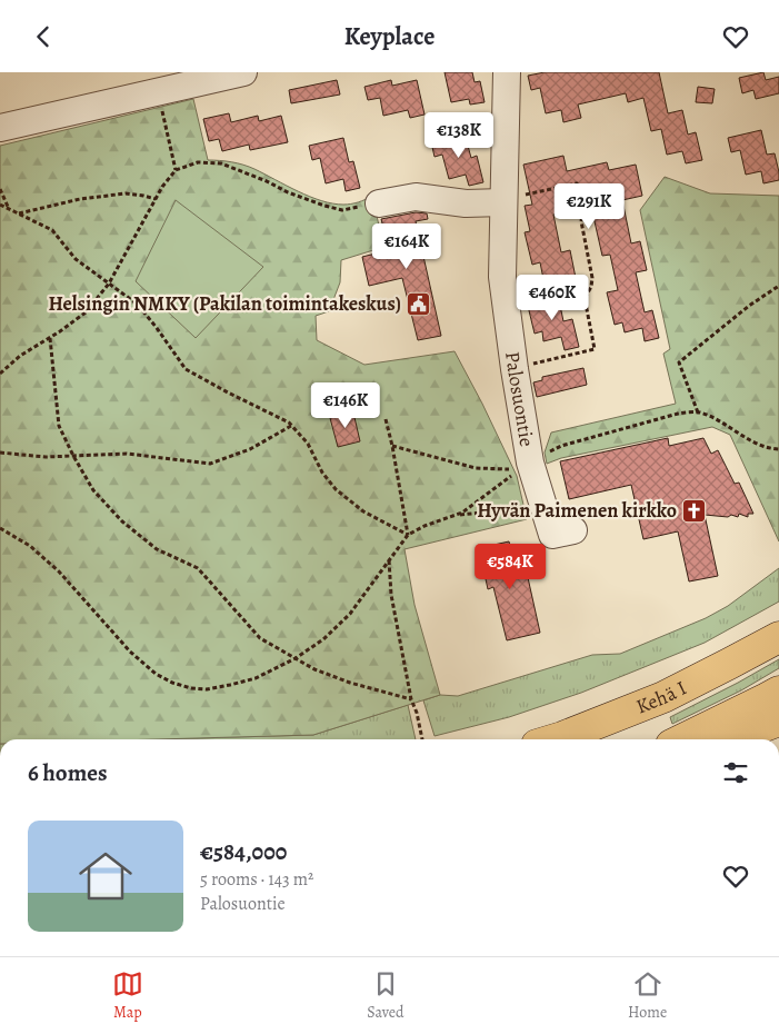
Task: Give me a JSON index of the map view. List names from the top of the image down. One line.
{"streets":{"highway":["Kehä I"],"street":["Palosuontie"]},"places":{"public building":["Helsingin NMKY (Pakilan toimintakeskus)"],"church":["Hyvän Paimenen kirkko"]},"page":{"header":"Keyplace","price":["€138K","€291K","€164K","€460K","€146K","€584K"],"heading":"6 homes","list":[{"name":"€584,000","note":"5 rooms · 143 m² · Palosuontie"}],"tabs":["Map","Saved","Home"]}}
